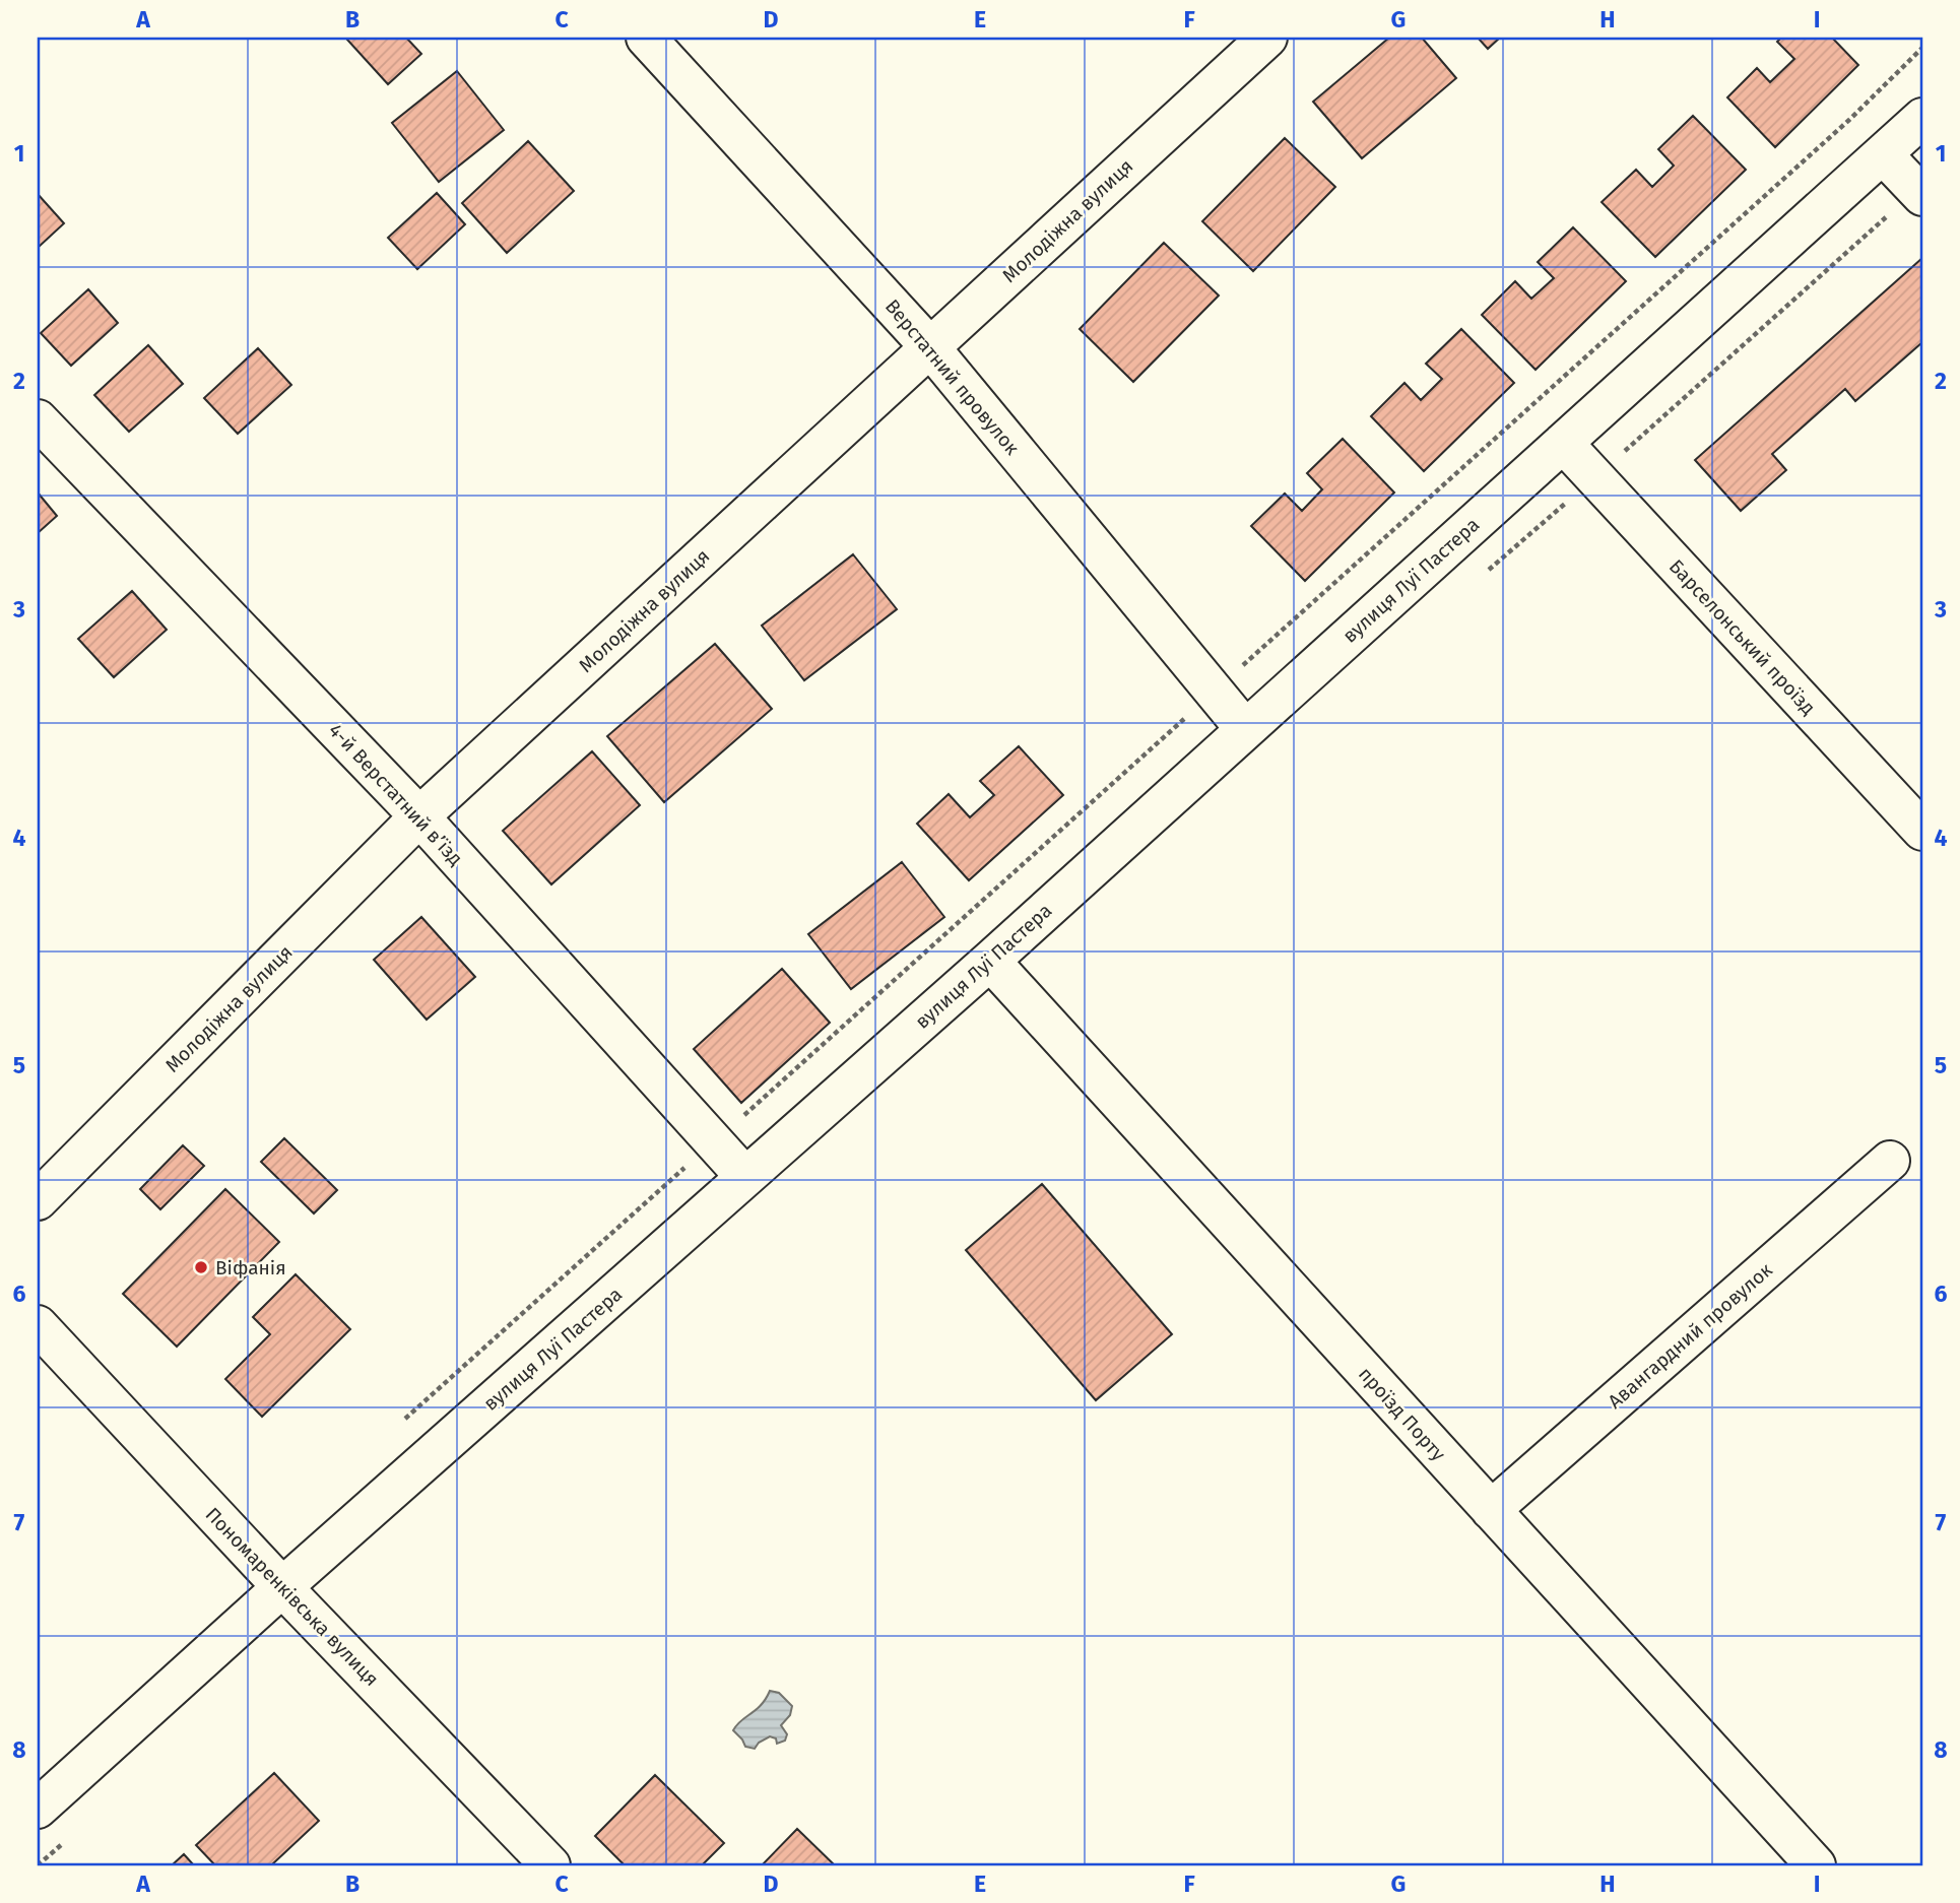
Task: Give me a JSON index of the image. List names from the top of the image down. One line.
{"streets":{"street":["Молодіжна вулиця","Верстатний провулок","вулиця Луї Пастера","Барселонський проїзд","4-й Верстатний в’їзд","Авангардний провулок","проїзд Порту","Пономаренківська вулиця"]},"crossings":[["Молодіжна вулиця","Верстатний провулок"],["Молодіжна вулиця","4-й Верстатний в’їзд"],["Верстатний провулок","вулиця Луї Пастера"],["вулиця Луї Пастера","Барселонський проїзд"],["вулиця Луї Пастера","4-й Верстатний в’їзд"],["вулиця Луї Пастера","проїзд Порту"],["вулиця Луї Пастера","Пономаренківська вулиця"],["Авангардний провулок","проїзд Порту"]],"places":["Віфанія"],"grid":{"columns":["A","B","C","D","E","F","G","H","I"],"rows":["1","2","3","4","5","6","7","8"]}}
